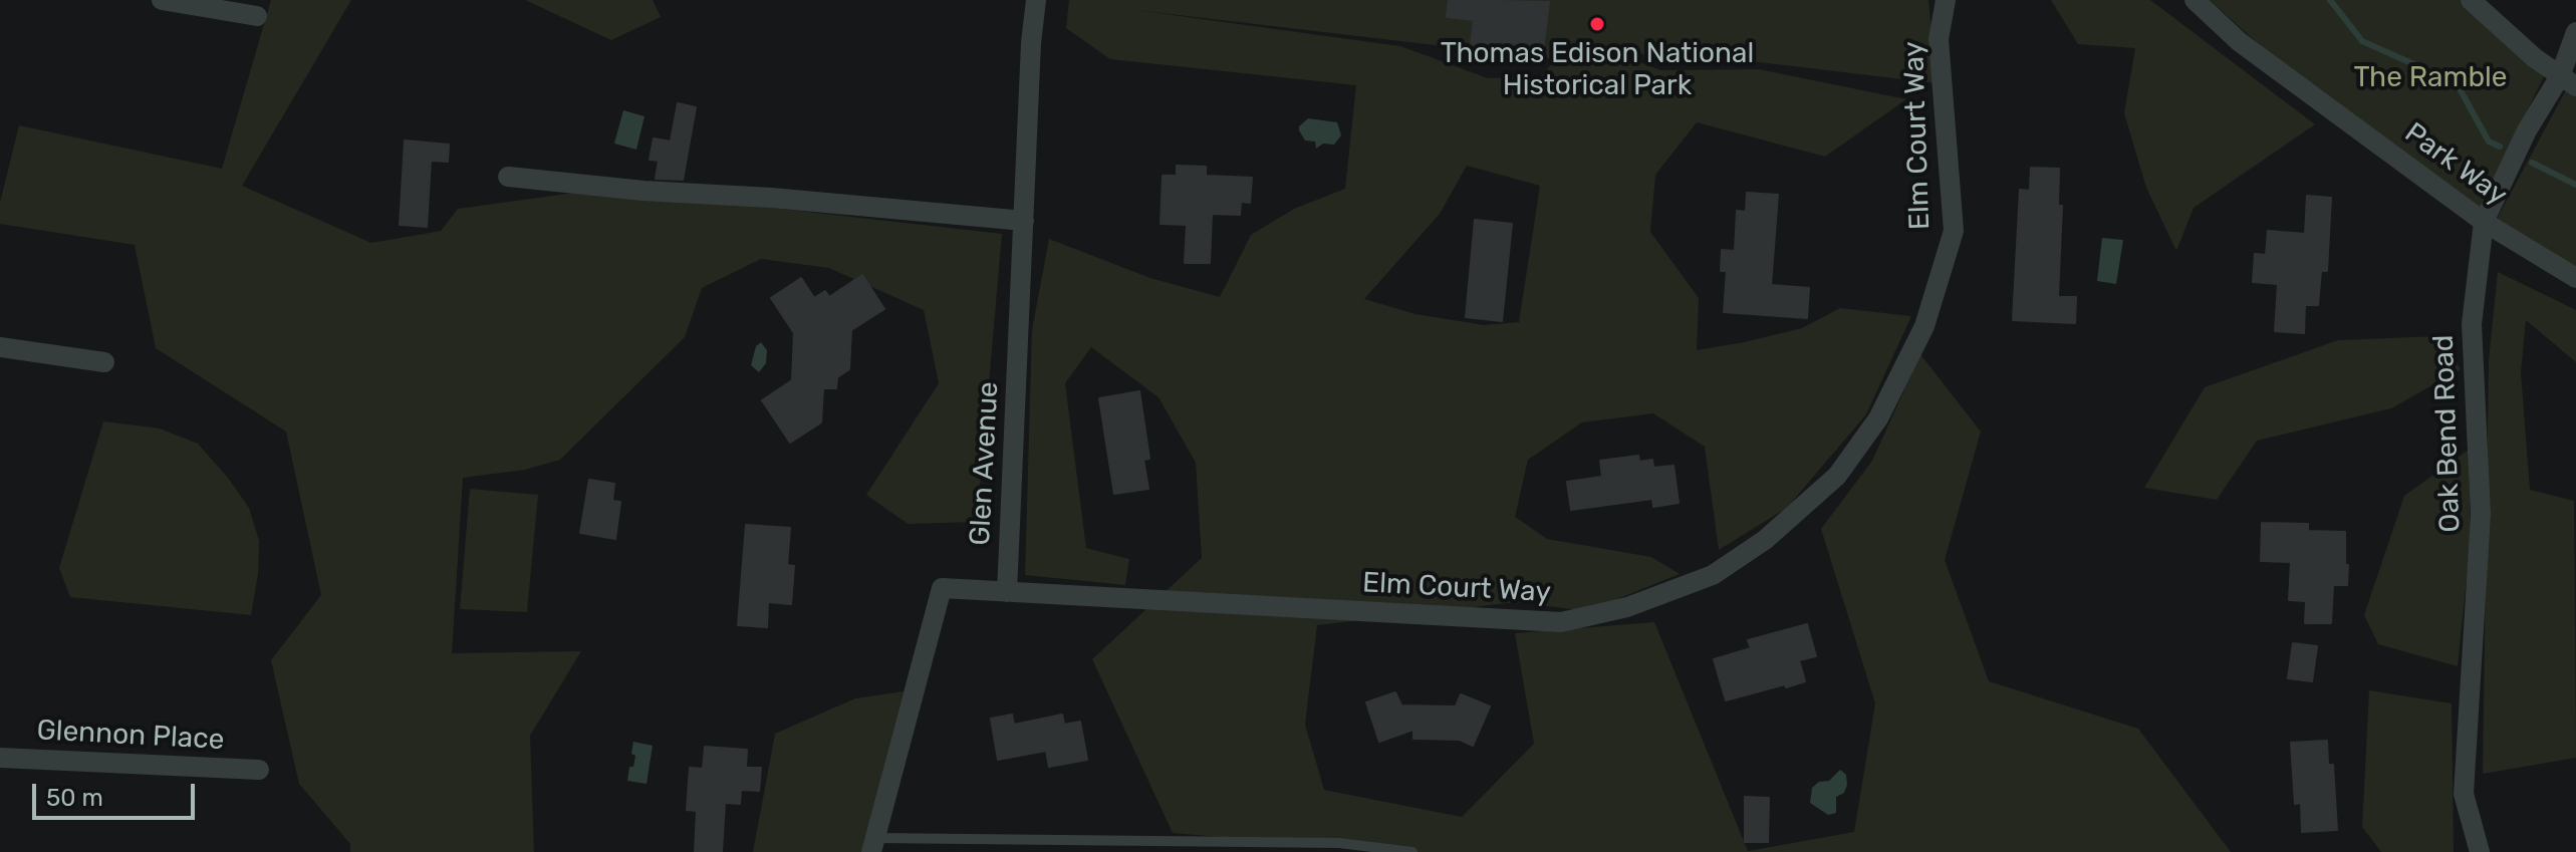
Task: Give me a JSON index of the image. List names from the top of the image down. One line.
{"streets":{"street":["Elm Court Way","Park Way","Oak Bend Road","Glen Avenue","Glennon Place"]},"crossings":[["Elm Court Way","Glen Avenue"],["Park Way","Oak Bend Road"]],"parks":["The Ramble"],"places":["Thomas Edison National Historical Park"],"scale_bar":"50 m"}
